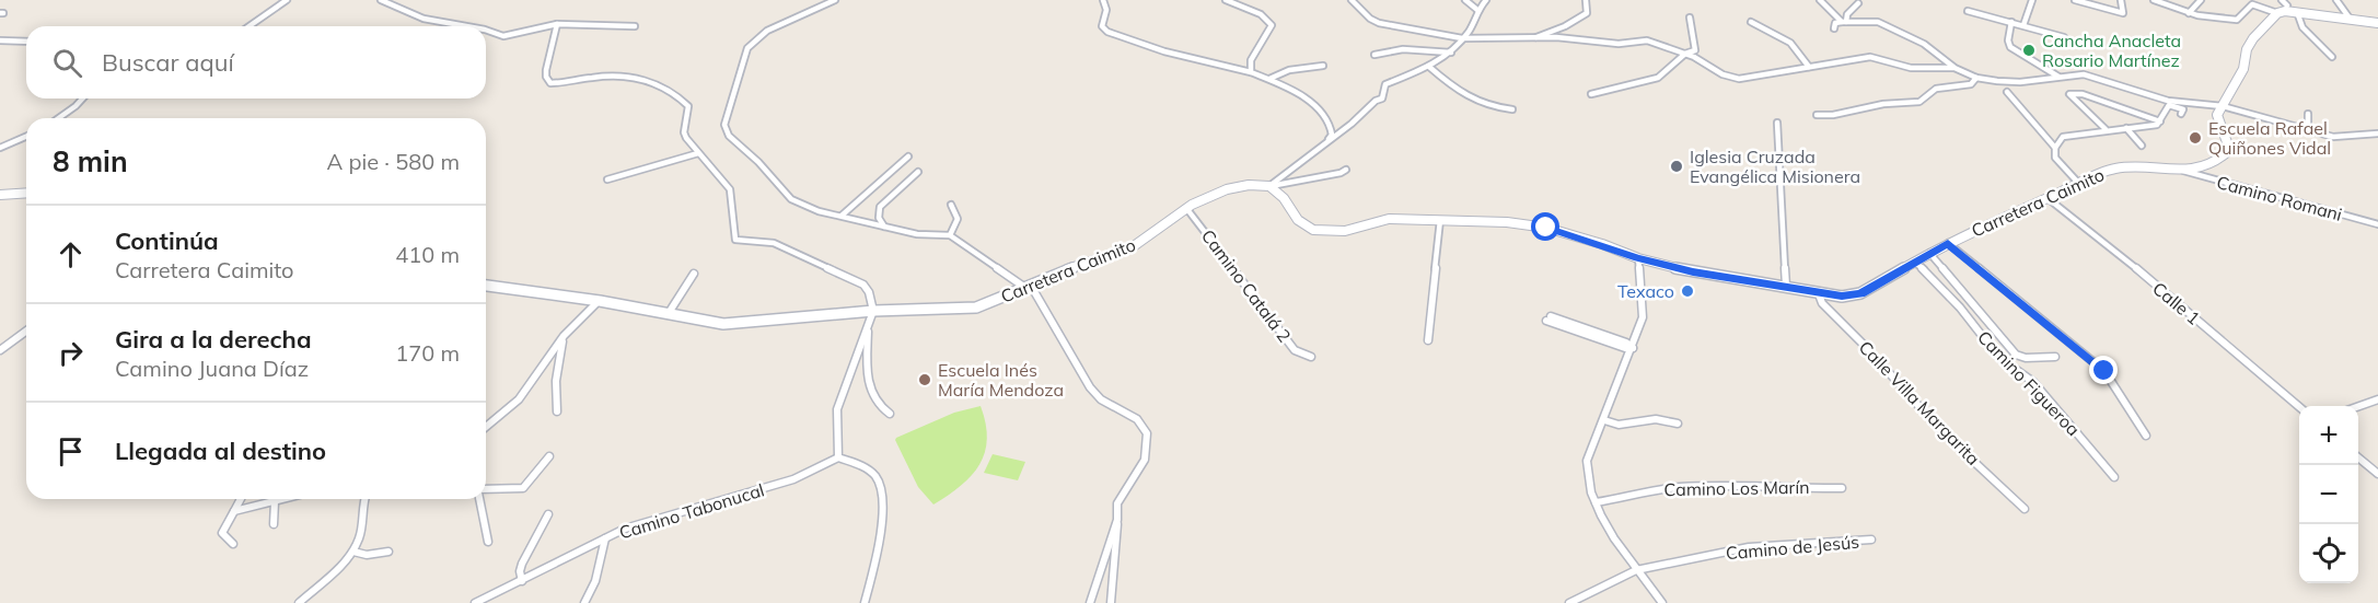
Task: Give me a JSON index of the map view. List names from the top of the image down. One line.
{"streets":{"street":["Camino Romani","Carretera Caimito","Camino Catalá 2","Calle 1","Camino Figueroa","Calle Villa Margarita","Camino Los Marín","Camino Tabonucal","Camino de Jesús"]},"crossings":[["Camino Romani","Carretera Caimito"],["Carretera Caimito","Camino Catalá 2"],["Carretera Caimito","Calle 1"],["Carretera Caimito","Camino Figueroa"],["Carretera Caimito","Calle Villa Margarita"]],"places":["Cancha Anacleta Rosario Martínez","Escuela Rafael Quiñones Vidal","Iglesia Cruzada Evangélica Misionera","Texaco","Escuela Inés María Mendoza"],"page":{"search":"Buscar aquí","heading":["8 min","A pie · 580 m"],"list":[["Continúa","Carretera Caimito","410 m"],["Gira a la derecha","Camino Juana Díaz","170 m"],"Llegada al destino"],"map_buttons":["+","−"]}}
